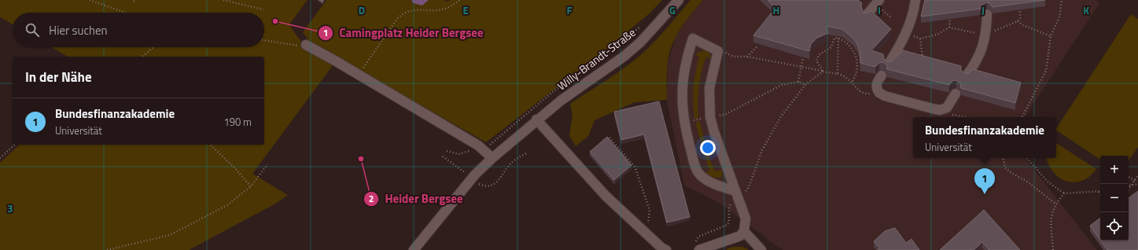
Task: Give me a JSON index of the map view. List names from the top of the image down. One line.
{"streets":{"street":["Willy-Brandt-Straße"]},"places":["Camingplatz Heider Bergsee","Heider Bergsee"],"page":{"search":"Hier suchen","heading":"In der Nähe","list":[{"mark":"1","name":"Bundesfinanzakademie","note":"Universität","value":"190 m"}],"popup":["Bundesfinanzakademie","Universität"],"map_buttons":["+","−"],"pins":"1"},"grid":{"columns":["D","E","F","G","H","I","J","K"],"rows":["3"]}}
